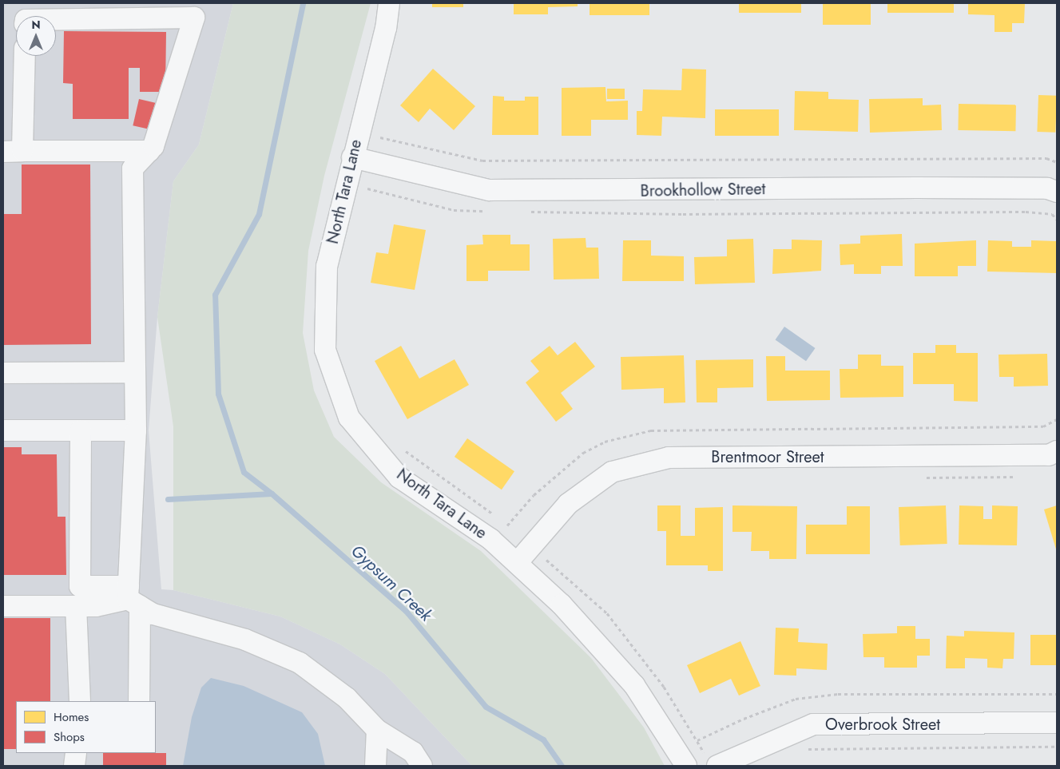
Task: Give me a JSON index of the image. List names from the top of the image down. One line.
{"streets":{"street":["Brookhollow Street","North Tara Lane","Brentmoor Street","Overbrook Street"]},"crossings":[["Brookhollow Street","North Tara Lane"],["North Tara Lane","Brentmoor Street"]],"water":["Gypsum Creek"],"legend":["Homes","Shops"],"north":"top"}
